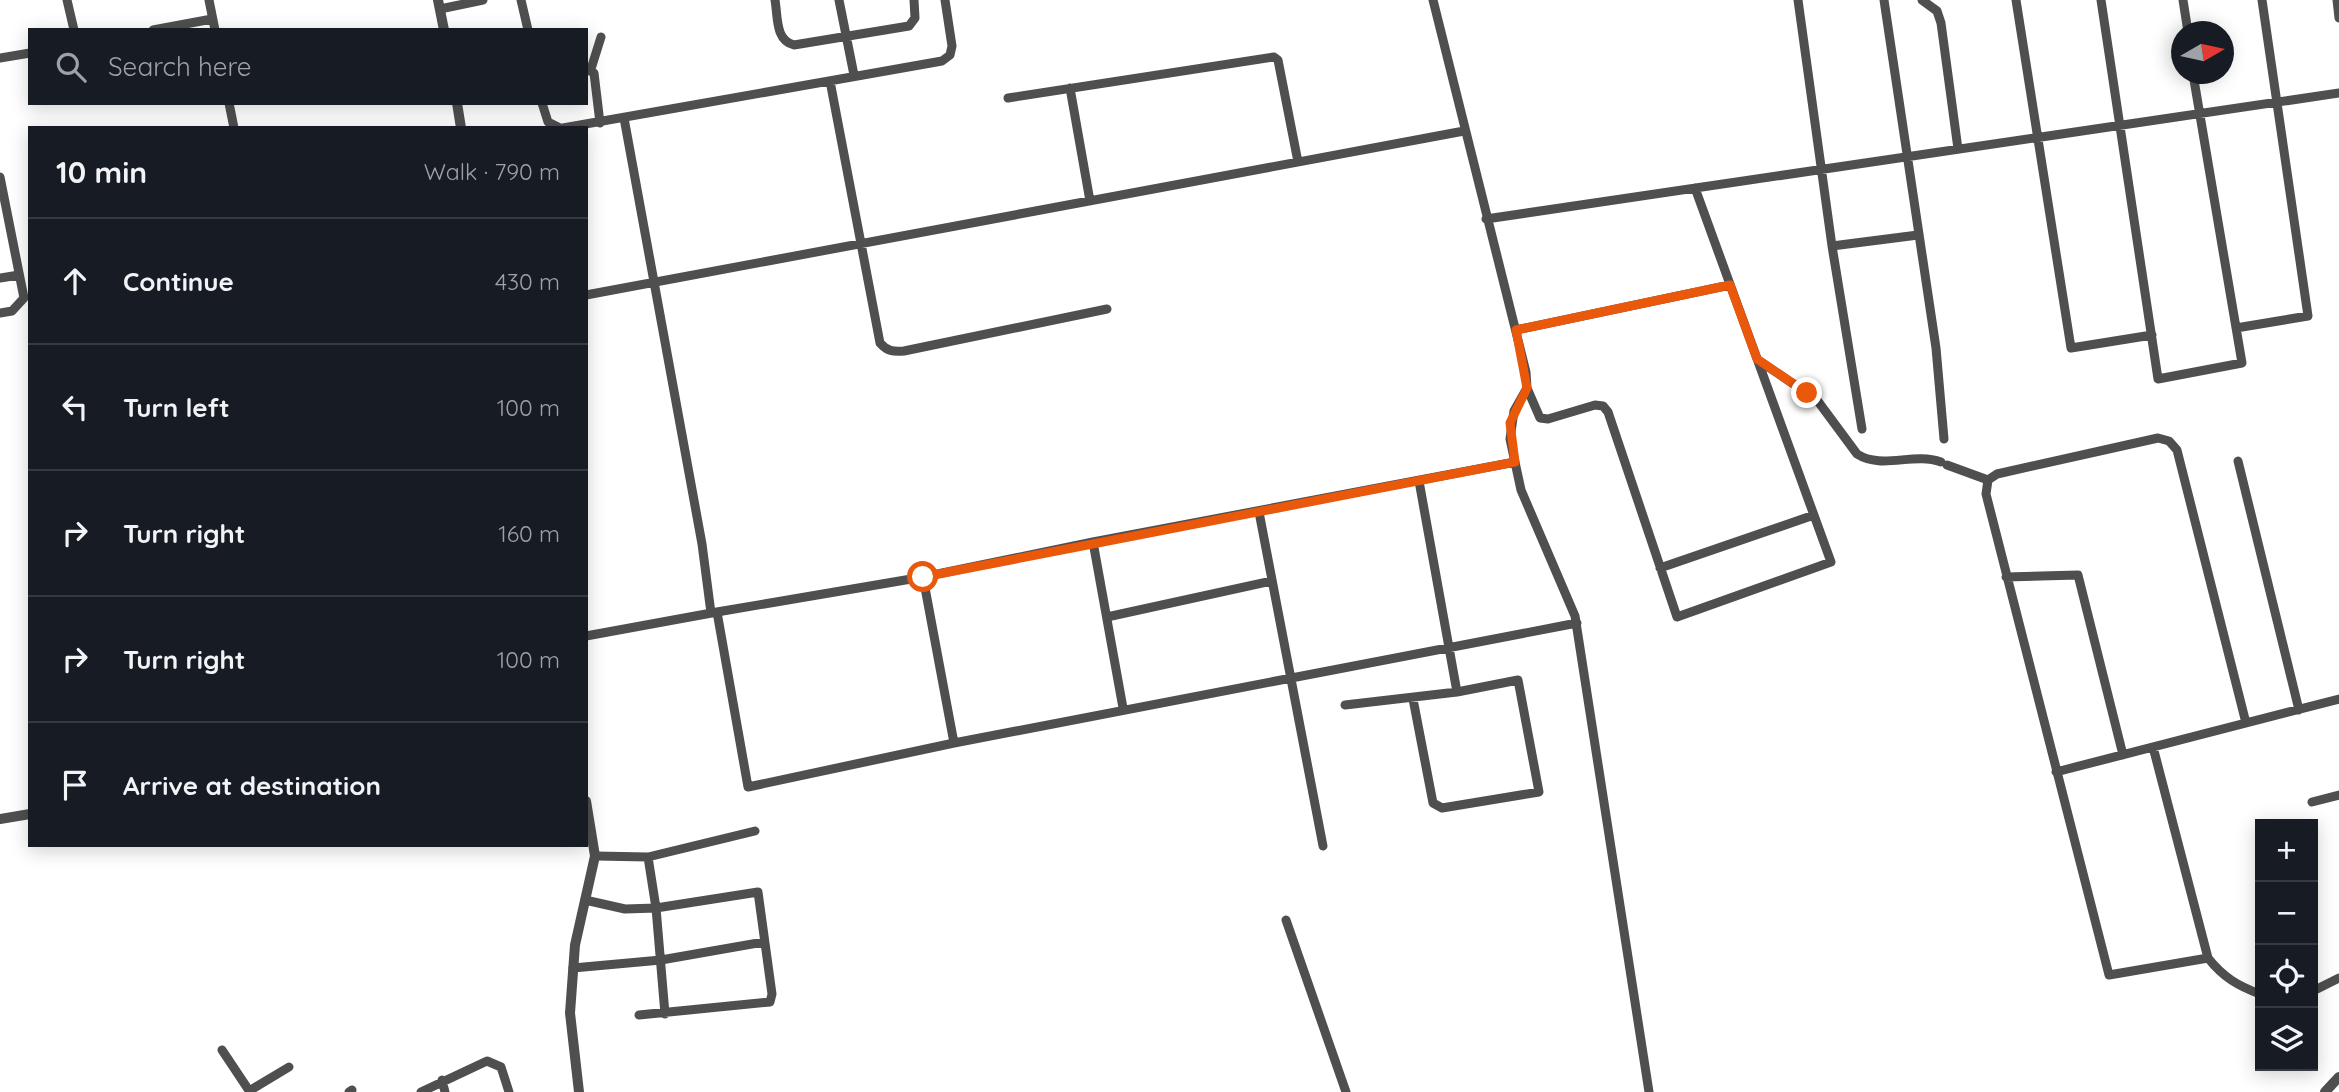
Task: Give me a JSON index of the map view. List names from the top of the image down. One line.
{"north":"right","page":{"search":"Search here","heading":["10 min","Walk · 790 m"],"list":[["Continue","430 m"],["Turn left","100 m"],["Turn right","160 m"],["Turn right","100 m"],"Arrive at destination"],"map_buttons":["+","−"]}}
